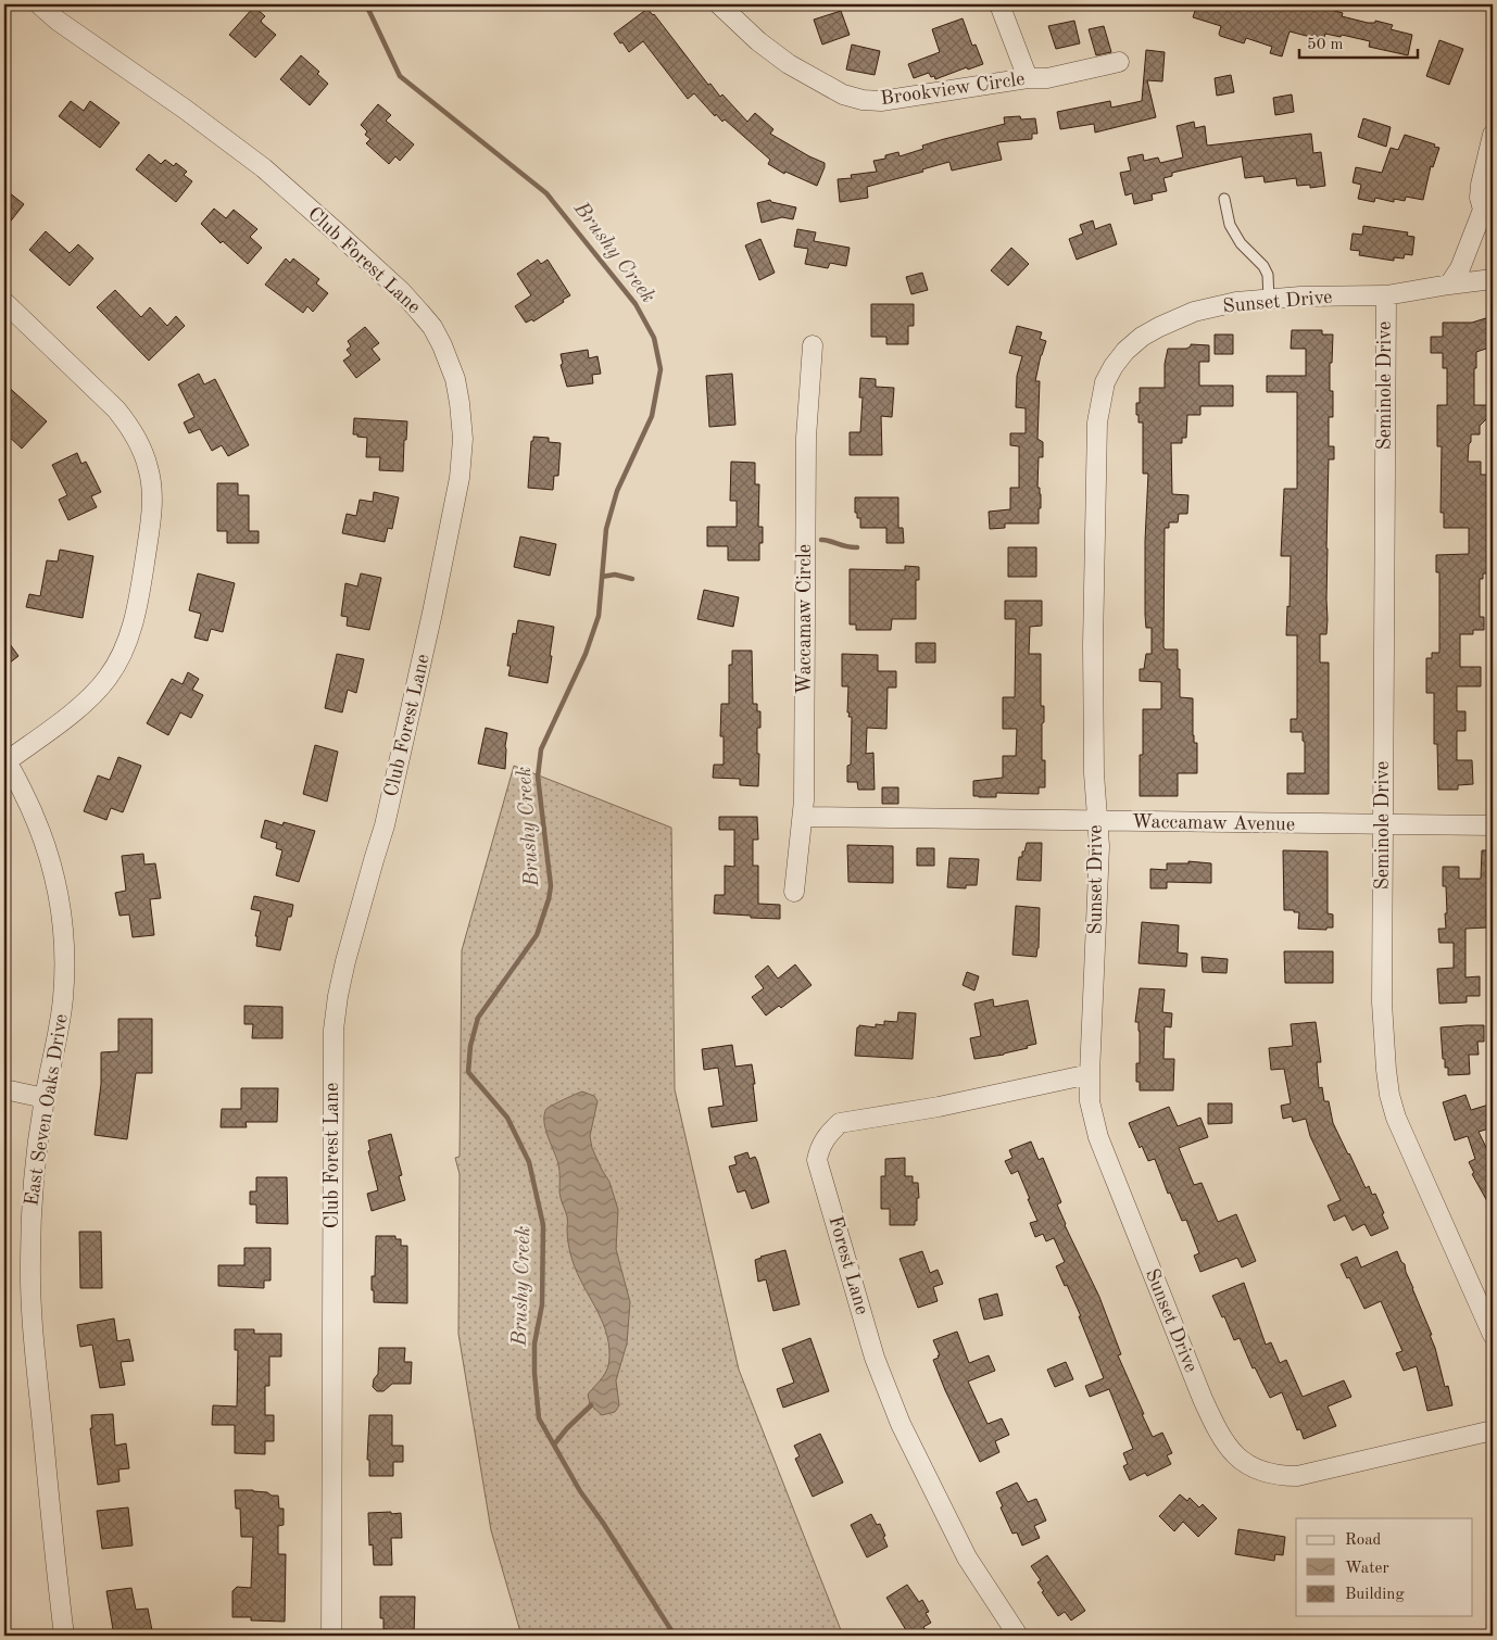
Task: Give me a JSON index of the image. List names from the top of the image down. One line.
{"streets":{"street":["Brookview Circle","Club Forest Lane","Sunset Drive","Seminole Drive","Waccamaw Circle","Waccamaw Avenue","East Seven Oaks Drive","Forest Lane"]},"crossings":[["Sunset Drive","Seminole Drive"],["Sunset Drive","Waccamaw Avenue"],["Sunset Drive","Forest Lane"],["Seminole Drive","Waccamaw Avenue"],["Waccamaw Circle","Waccamaw Avenue"]],"water":["Brushy Creek"],"legend":["Road","Water","Building"],"scale_bar":"50 m"}
